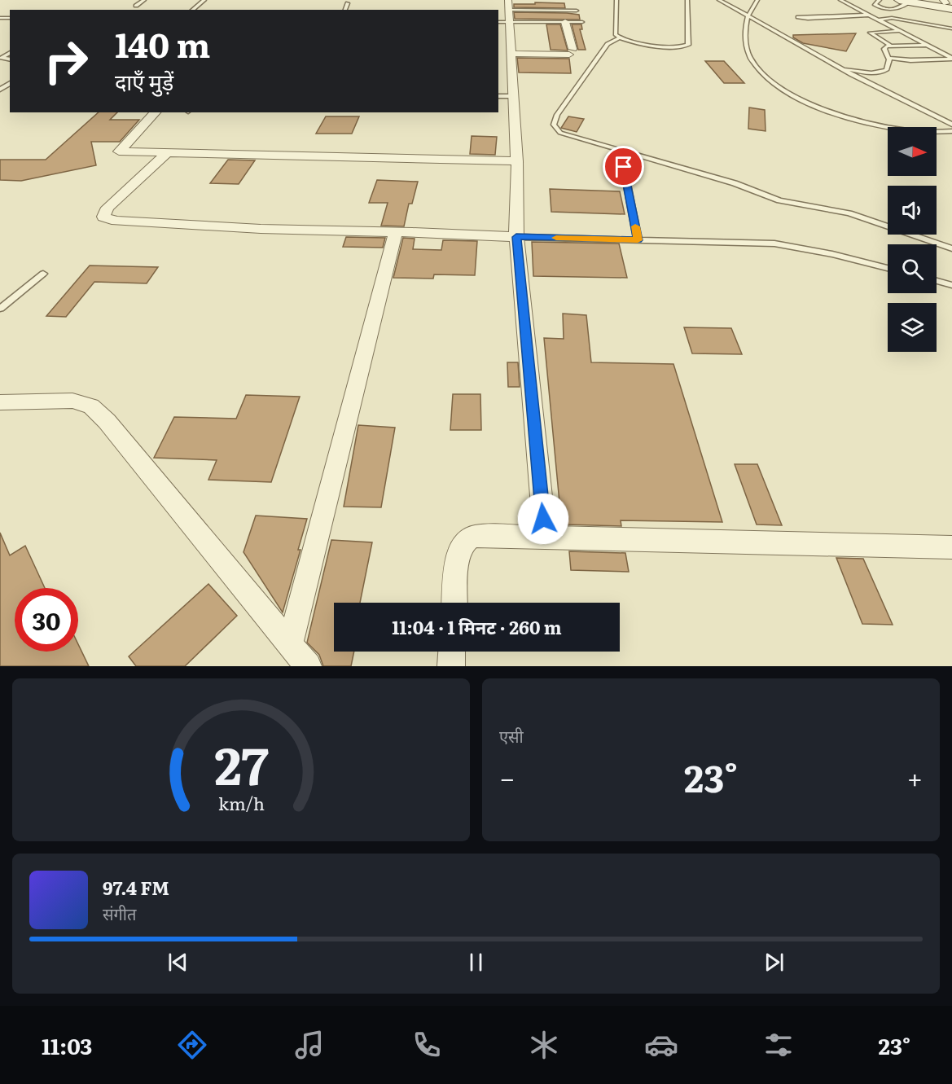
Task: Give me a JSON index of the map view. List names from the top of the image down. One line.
{"north":"right","page":{"turn":["140 m","दाएँ मुड़ें"],"limit":"30","trip":"11:04 · 1 मिनट · 260 m","tile":"एसी","heat":["−","23°","+"],"song":["97.4 FM","संगीत"],"tabs":["11:03","23°"],"gauge":["27","km/h"]}}
